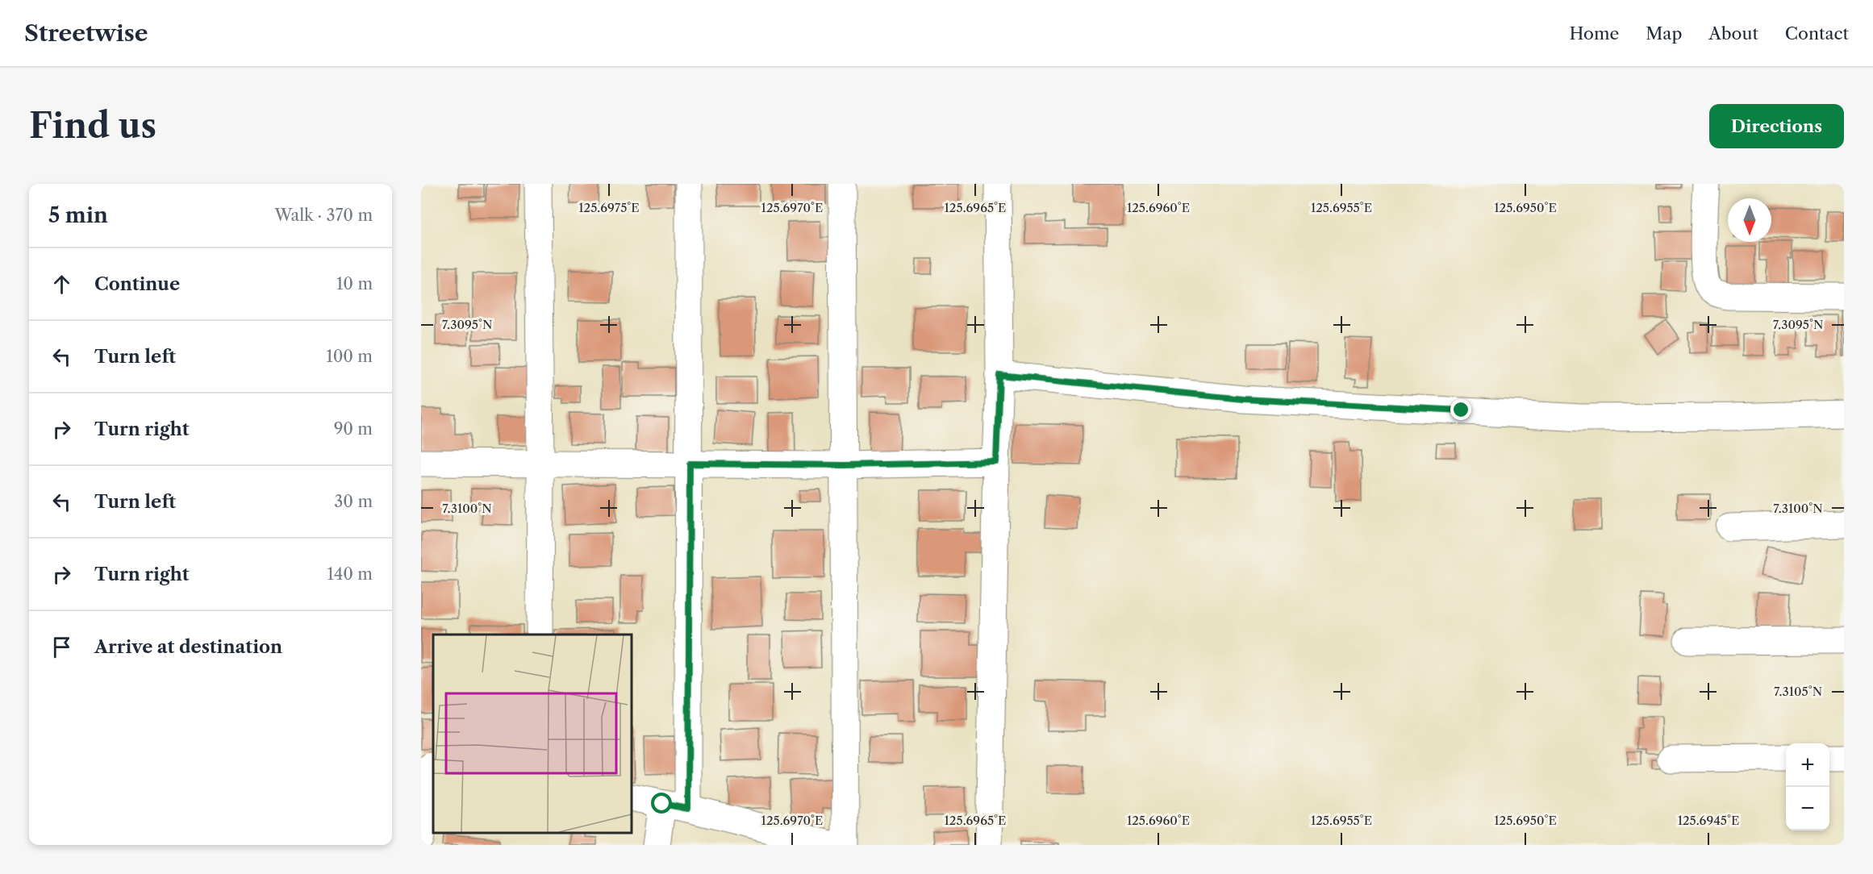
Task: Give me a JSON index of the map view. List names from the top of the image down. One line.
{"north":"bottom","page":{"header":"Streetwise","nav":["Home","Map","About","Contact"],"buttons":"Directions","title":"Find us","heading":["5 min","Walk · 370 m"],"list":[["Continue","10 m"],["Turn left","100 m"],["Turn right","90 m"],["Turn left","30 m"],["Turn right","140 m"],"Arrive at destination"],"map_buttons":["+","−"]},"coordinates":["125.6975°E","125.6970°E","125.6965°E","125.6960°E","125.6955°E","125.6950°E","7.3095°N","7.3100°N","7.3105°N","125.6945°E"]}
